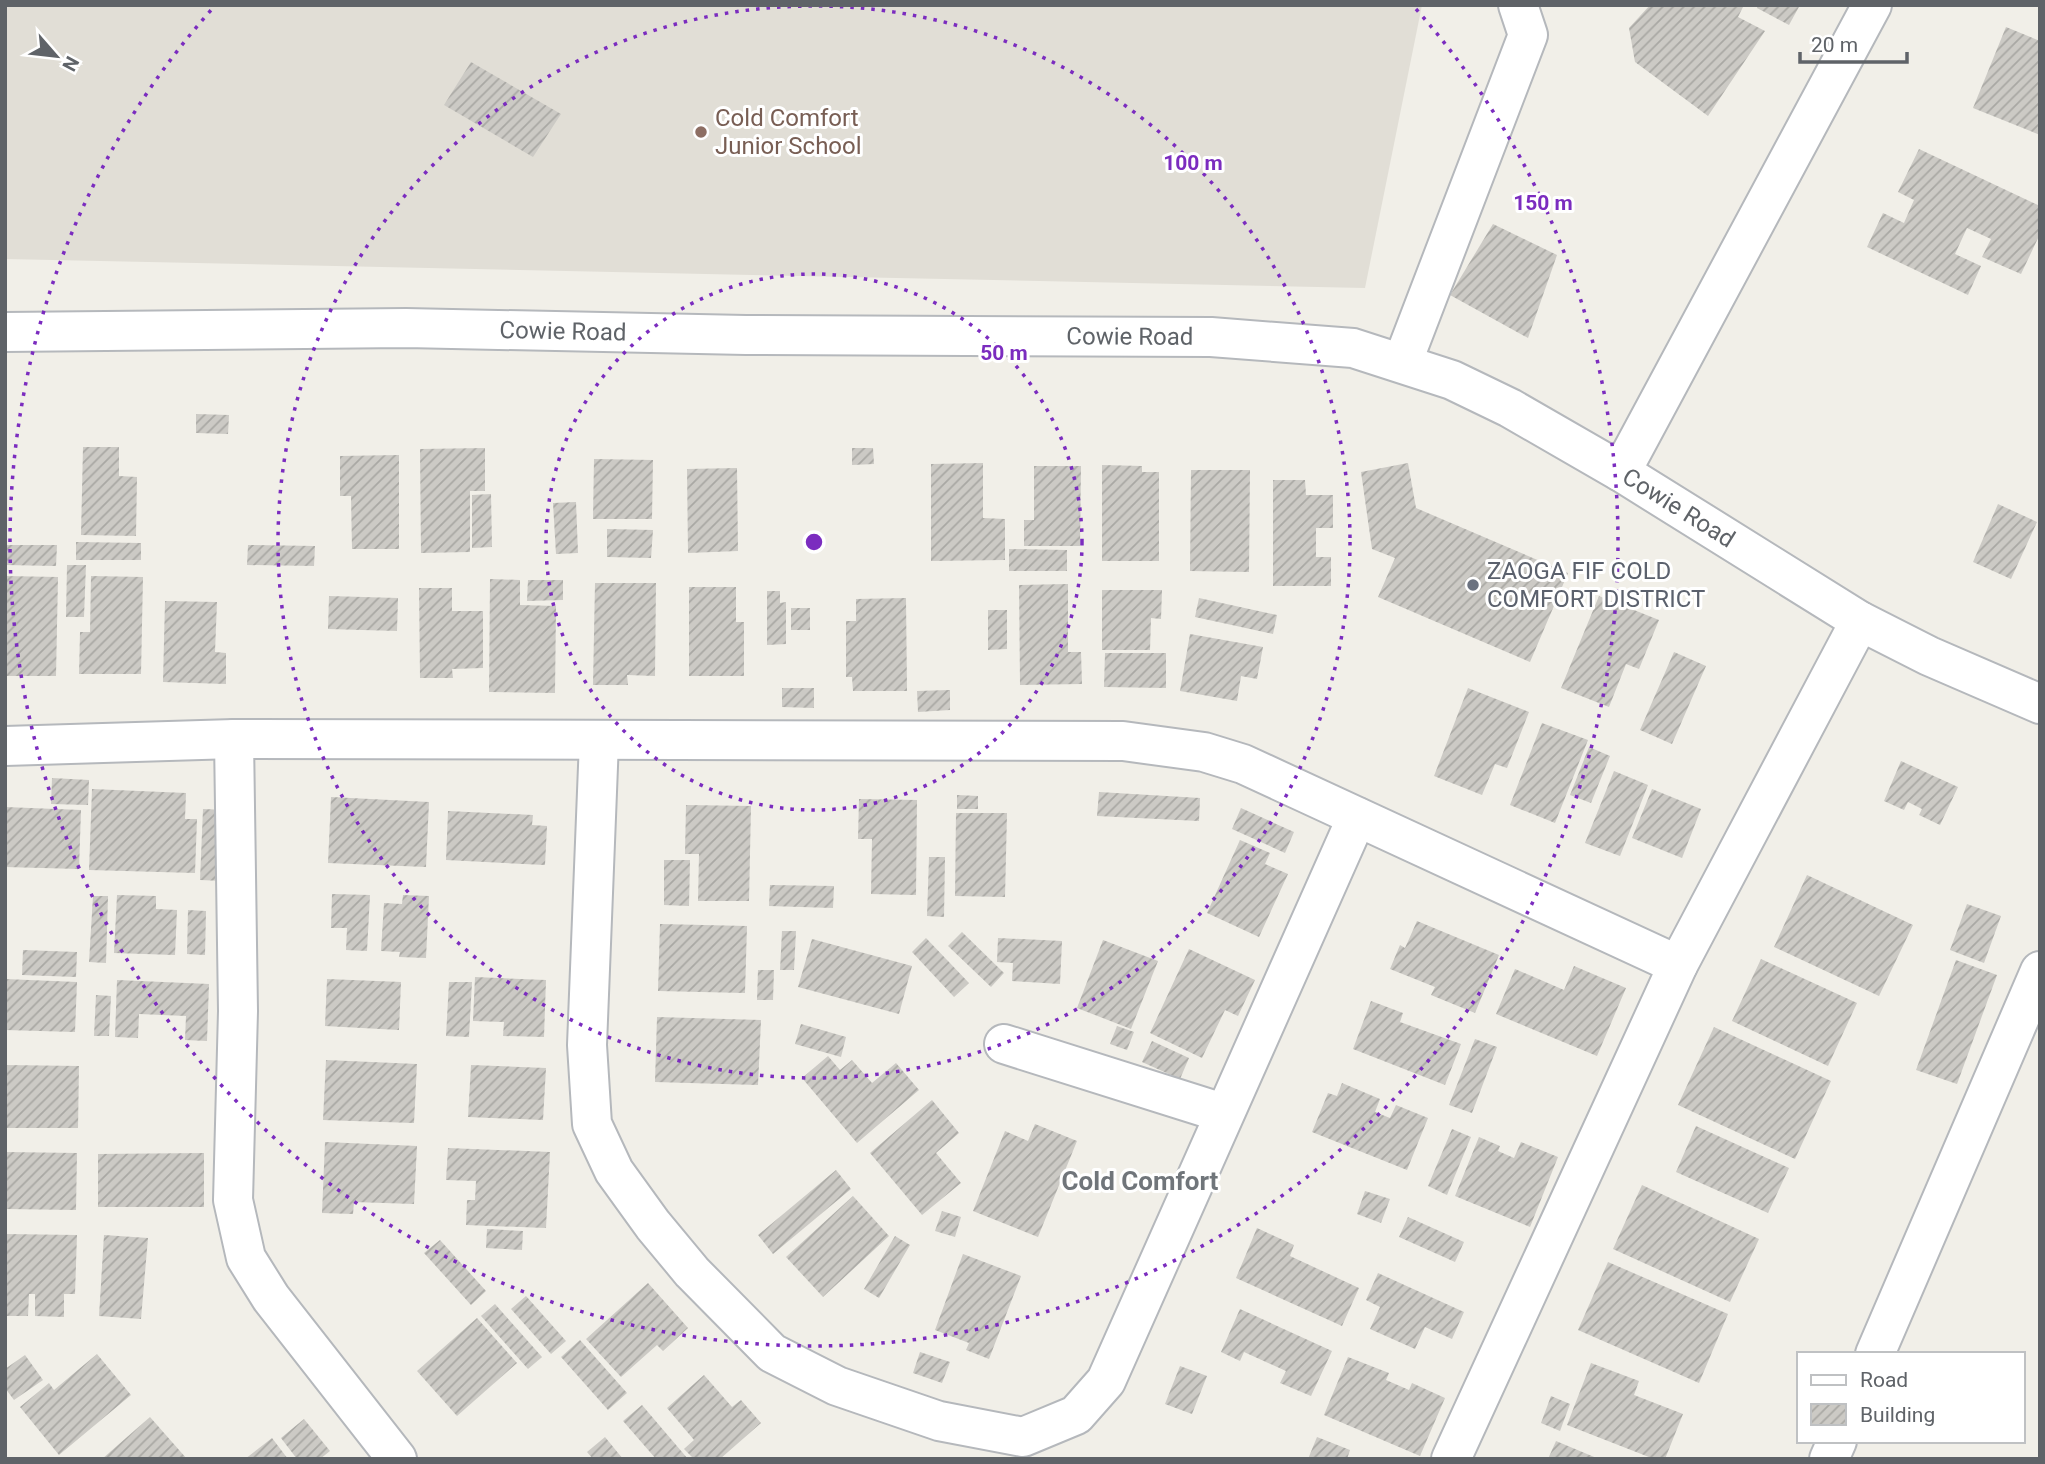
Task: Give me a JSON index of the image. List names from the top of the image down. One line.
{"streets":{"street":["Cowie Road"]},"districts":["Cold Comfort"],"places":["Cold Comfort Junior School","ZAOGA FIF COLD COMFORT DISTRICT"],"legend":["Road","Building"],"scale_bar":"20 m","north":"bottom right","rings":["100 m","150 m","50 m"]}
